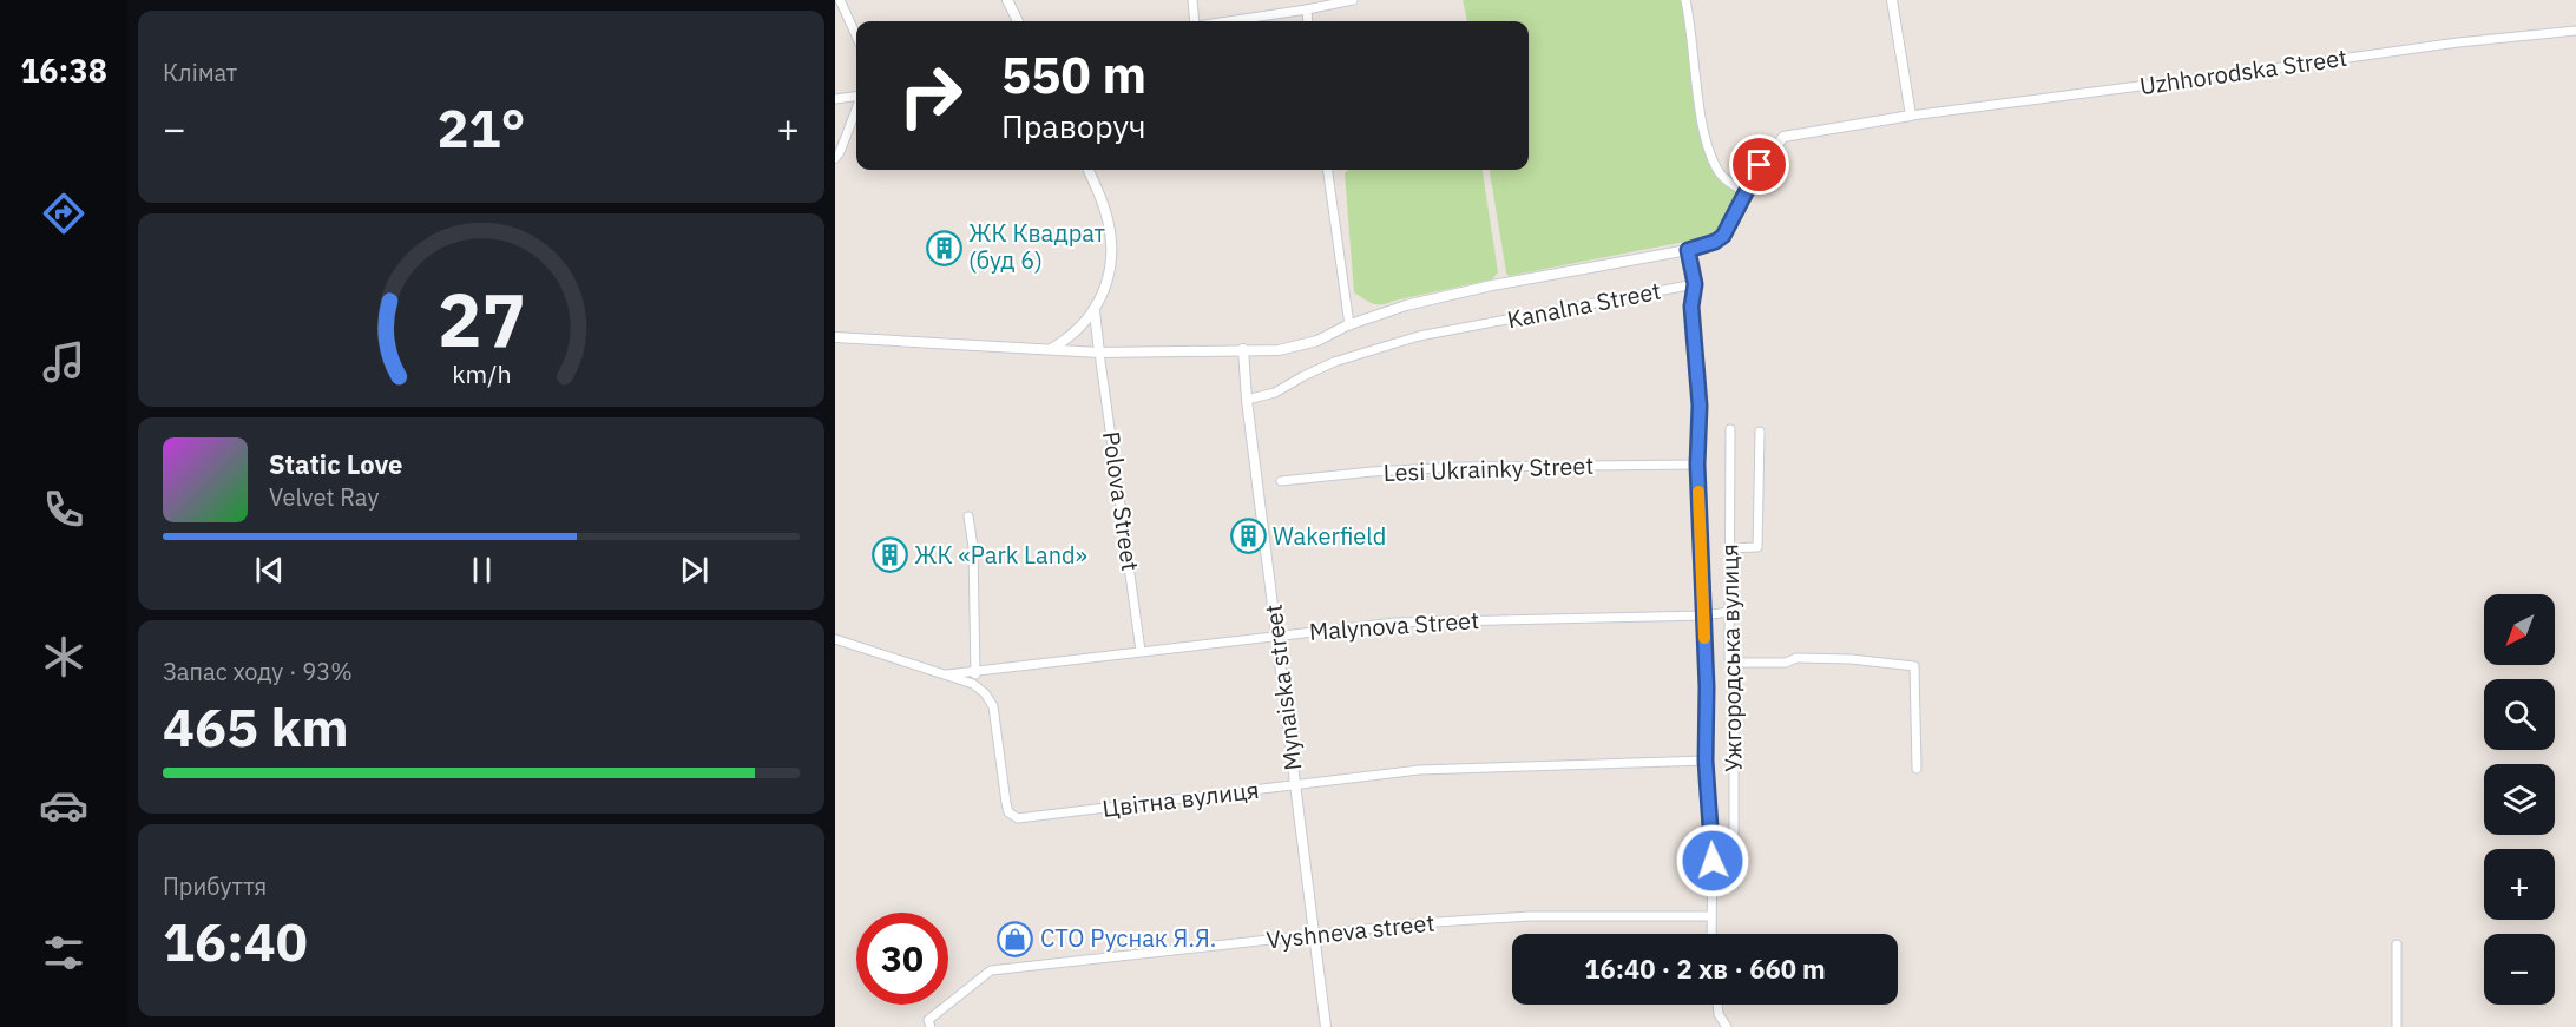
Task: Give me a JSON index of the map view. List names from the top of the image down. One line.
{"streets":{"street":["Uzhhorodska Street","Kanalna Street","Lesi Ukrainky Street","Polova Street","Malynova Street","Ужгородська вулиця","Mynaiska street","Цвітна вулиця","Vyshneva street"]},"crossings":[["Kanalna Street","Lesi Ukrainky Street"],["Kanalna Street","Malynova Street"],["Kanalna Street","Mynaiska street"],["Kanalna Street","Цвітна вулиця"],["Kanalna Street","Vyshneva street"],["Polova Street","Malynova Street"],["Malynova Street","Ужгородська вулиця"],["Malynova Street","Mynaiska street"],["Mynaiska street","Цвітна вулиця"],["Mynaiska street","Vyshneva street"]],"places":{"building":["ЖК Квадрат (буд 6)","Wakerfield","ЖК «Park Land»"],"shop":["СТО Руснак Я.Я."]},"north":"bottom left","page":{"tabs":"16:38","tile":["Клімат",["Запас ходу · 93%","465 km"],["Прибуття","16:40"]],"turn":["550 m","Праворуч"],"heat":["−","21°","+"],"song":["Static Love","Velvet Ray"],"map_buttons":["+","−"],"limit":"30","trip":"16:40 · 2 хв · 660 m","gauge":["27","km/h"]}}
